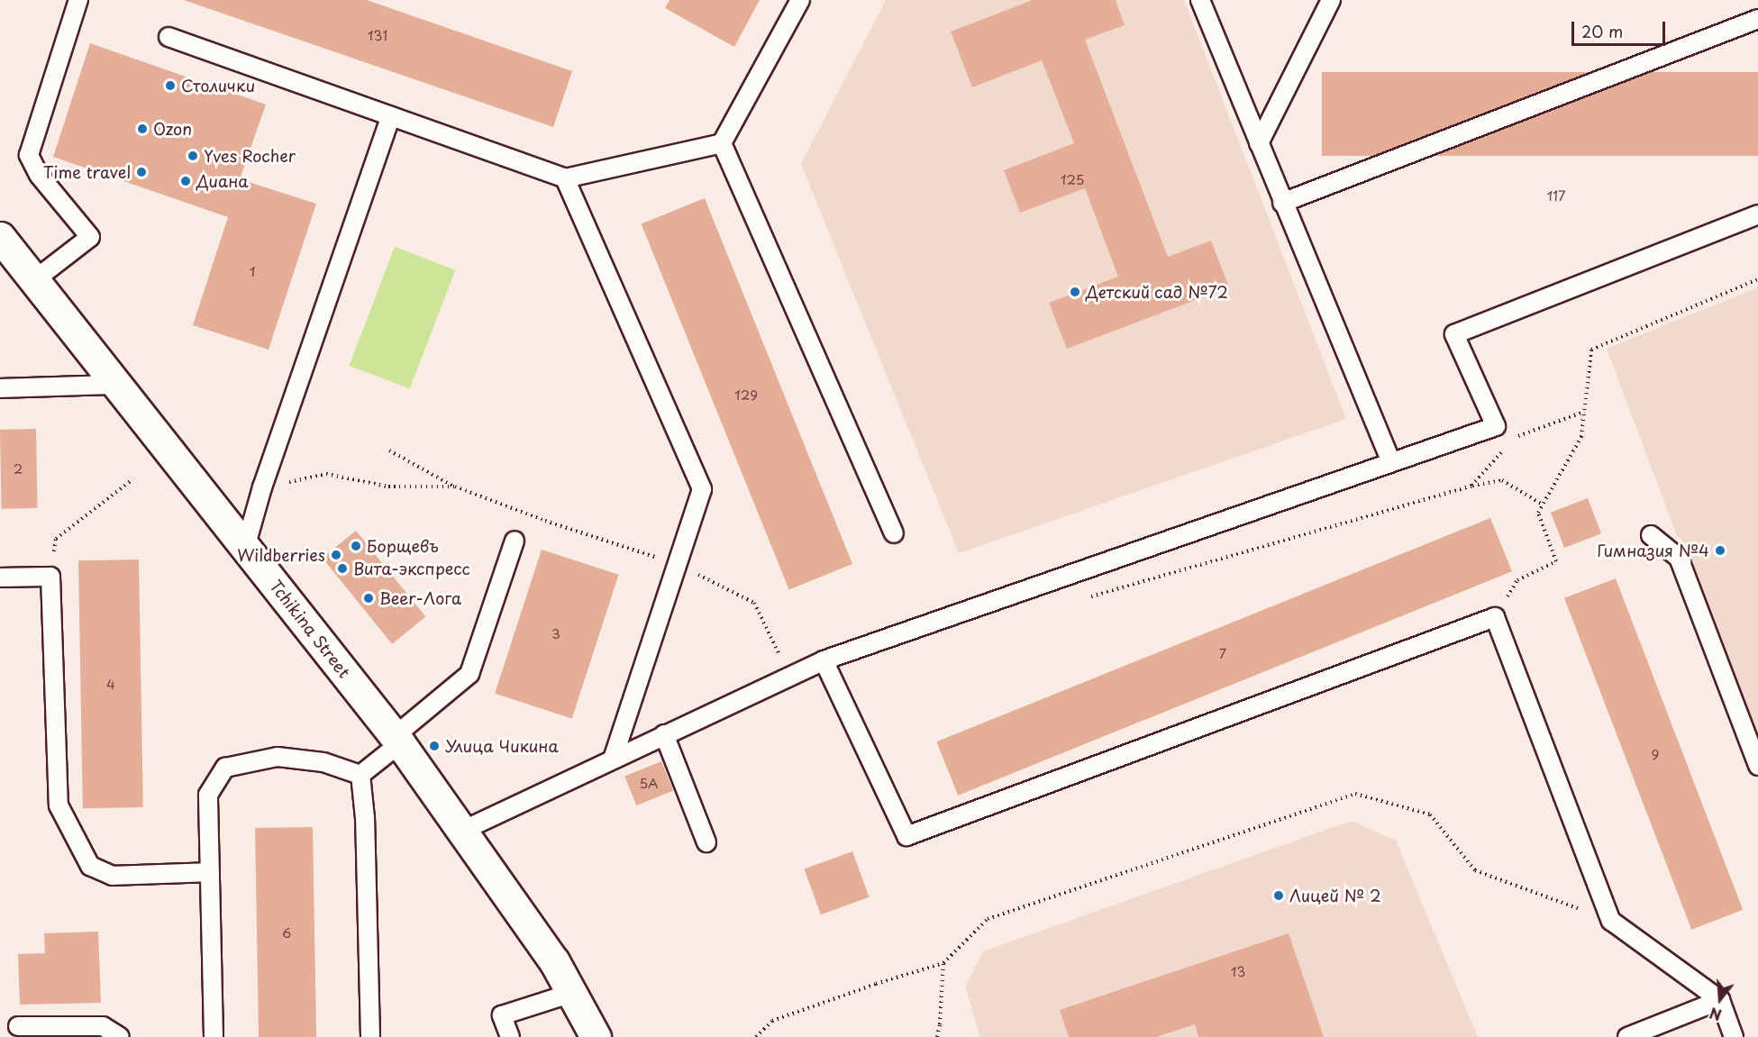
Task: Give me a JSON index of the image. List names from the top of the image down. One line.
{"streets":{"street":["Tchikina Street"]},"places":["Столички","Ozon","Yves Rocher","Time travel","Диана","Детский сад №72","Борщевъ","Гимназия №4","Wildberries","Вита-экспресс","Beer-Лога","Улица Чикина","Лицей № 2"],"house_numbers":["131","125","117","1","129","2","3","7","4","9","5А","6","13"],"scale_bar":"20 m","north":"bottom"}
